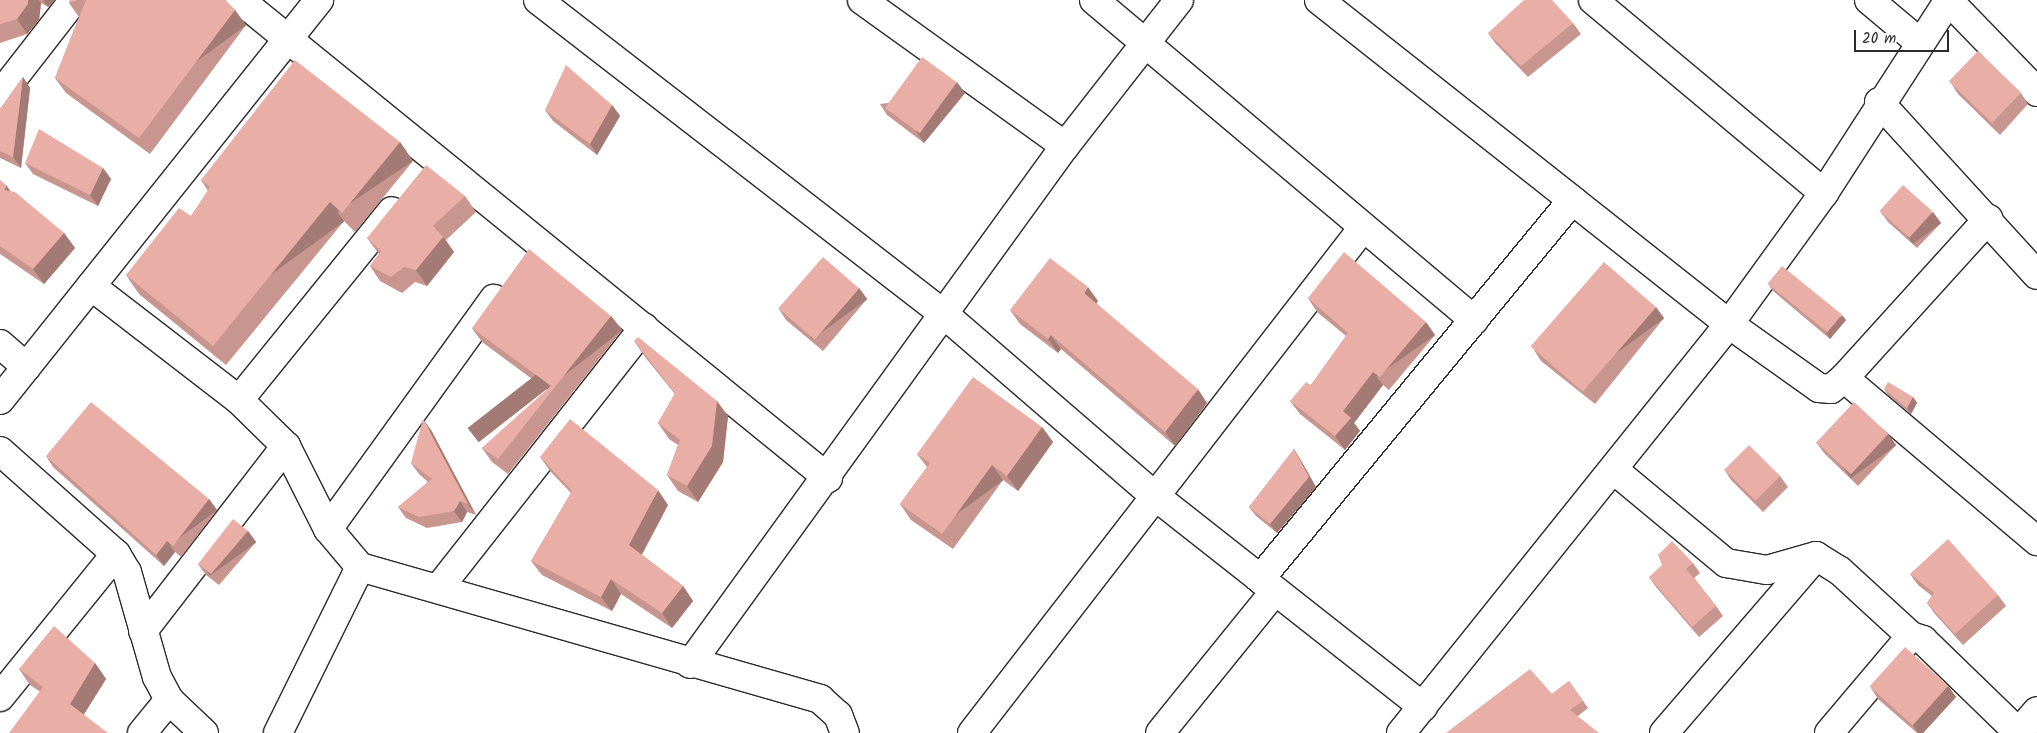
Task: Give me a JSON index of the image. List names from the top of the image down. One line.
{"scale_bar":"20 m"}
